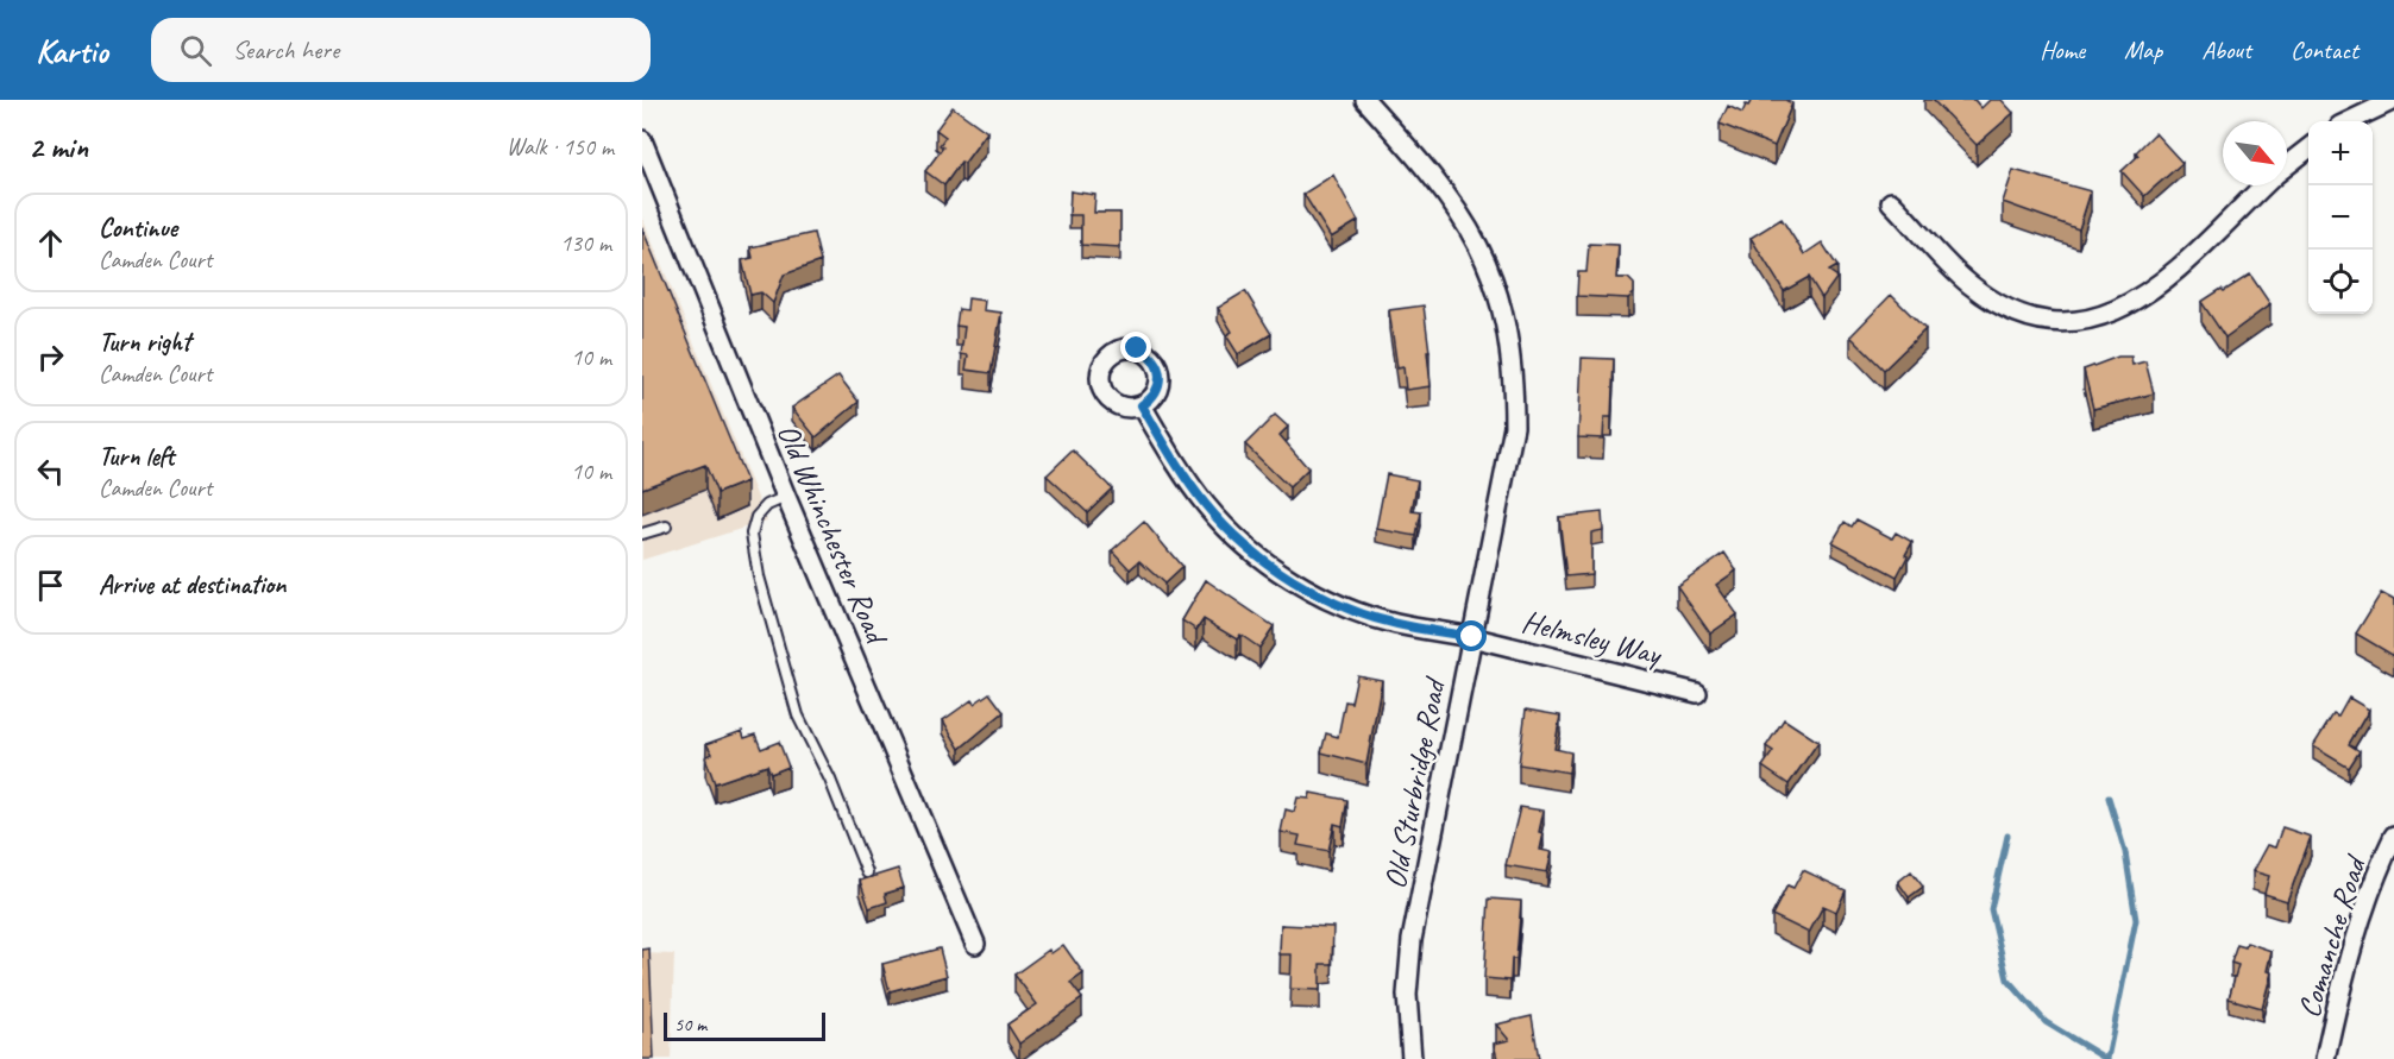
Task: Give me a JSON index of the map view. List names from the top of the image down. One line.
{"streets":{"street":["Old Whinchester Road","Helmsley Way","Old Sturbridge Road","Comanche Road"]},"crossings":[["Helmsley Way","Old Sturbridge Road"]],"scale_bar":"50 m","north":"bottom right","page":{"header":"Kartio","search":"Search here","nav":["Home","Map","About","Contact"],"heading":["2 min","Walk · 150 m"],"map_buttons":["+","−"],"list":[["Continue","Camden Court","130 m"],["Turn right","Camden Court","10 m"],["Turn left","Camden Court","10 m"],"Arrive at destination"],"scale":"50 m"}}
